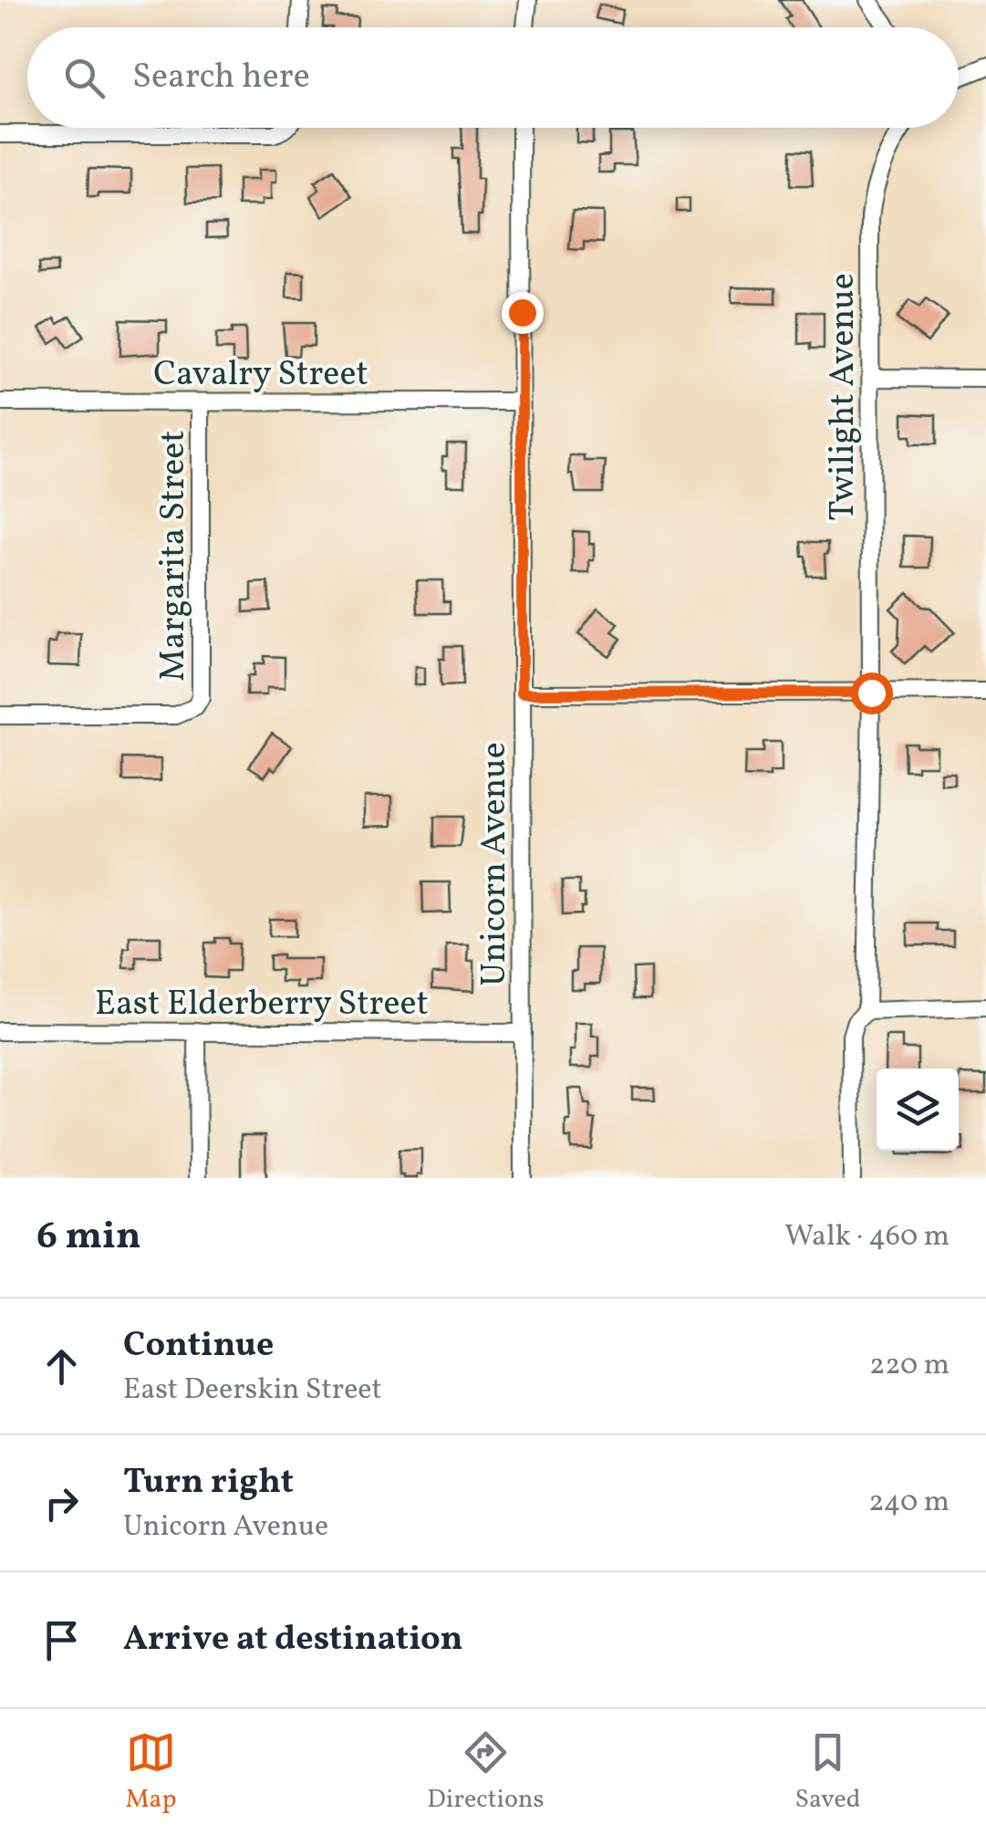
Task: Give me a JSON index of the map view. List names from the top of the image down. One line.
{"streets":{"street":["Cavalry Street","Twilight Avenue","Margarita Street","Unicorn Avenue","East Elderberry Street"]},"crossings":[["Cavalry Street","Margarita Street"],["Cavalry Street","Unicorn Avenue"],["Unicorn Avenue","East Elderberry Street"]],"page":{"search":"Search here","heading":["6 min","Walk · 460 m"],"list":[["Continue","East Deerskin Street","220 m"],["Turn right","Unicorn Avenue","240 m"],"Arrive at destination"],"nav":["Map","Directions","Saved"]}}
